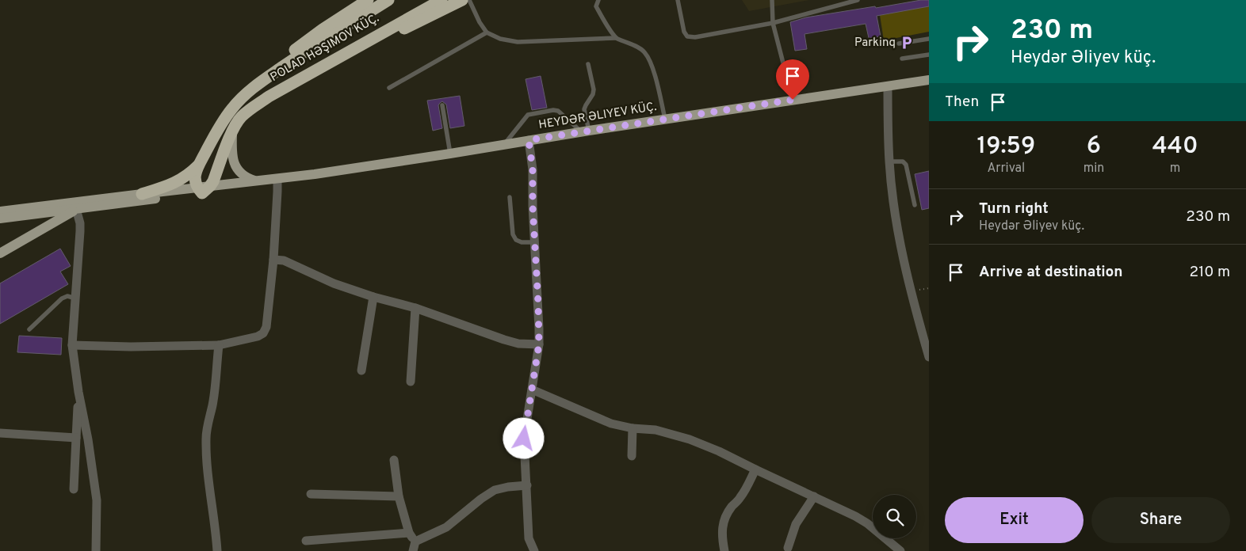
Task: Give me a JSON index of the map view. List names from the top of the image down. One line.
{"streets":{"highway":["POLAD HƏŞIMOV KÜÇ."],"main road":["HEYDƏR ƏLIYEV KÜÇ."]},"places":{"parking":["Parkinq"]},"page":{"turn":["230 m","Heydər Əliyev küç."],"then":"Then","eta":["19:59","Arrival","6","min","440","m"],"list":[{"name":"Turn right","note":"Heydər Əliyev küç.","value":"230 m"},{"name":"Arrive at destination","value":"210 m"}],"buttons":["Exit","Share"]}}
